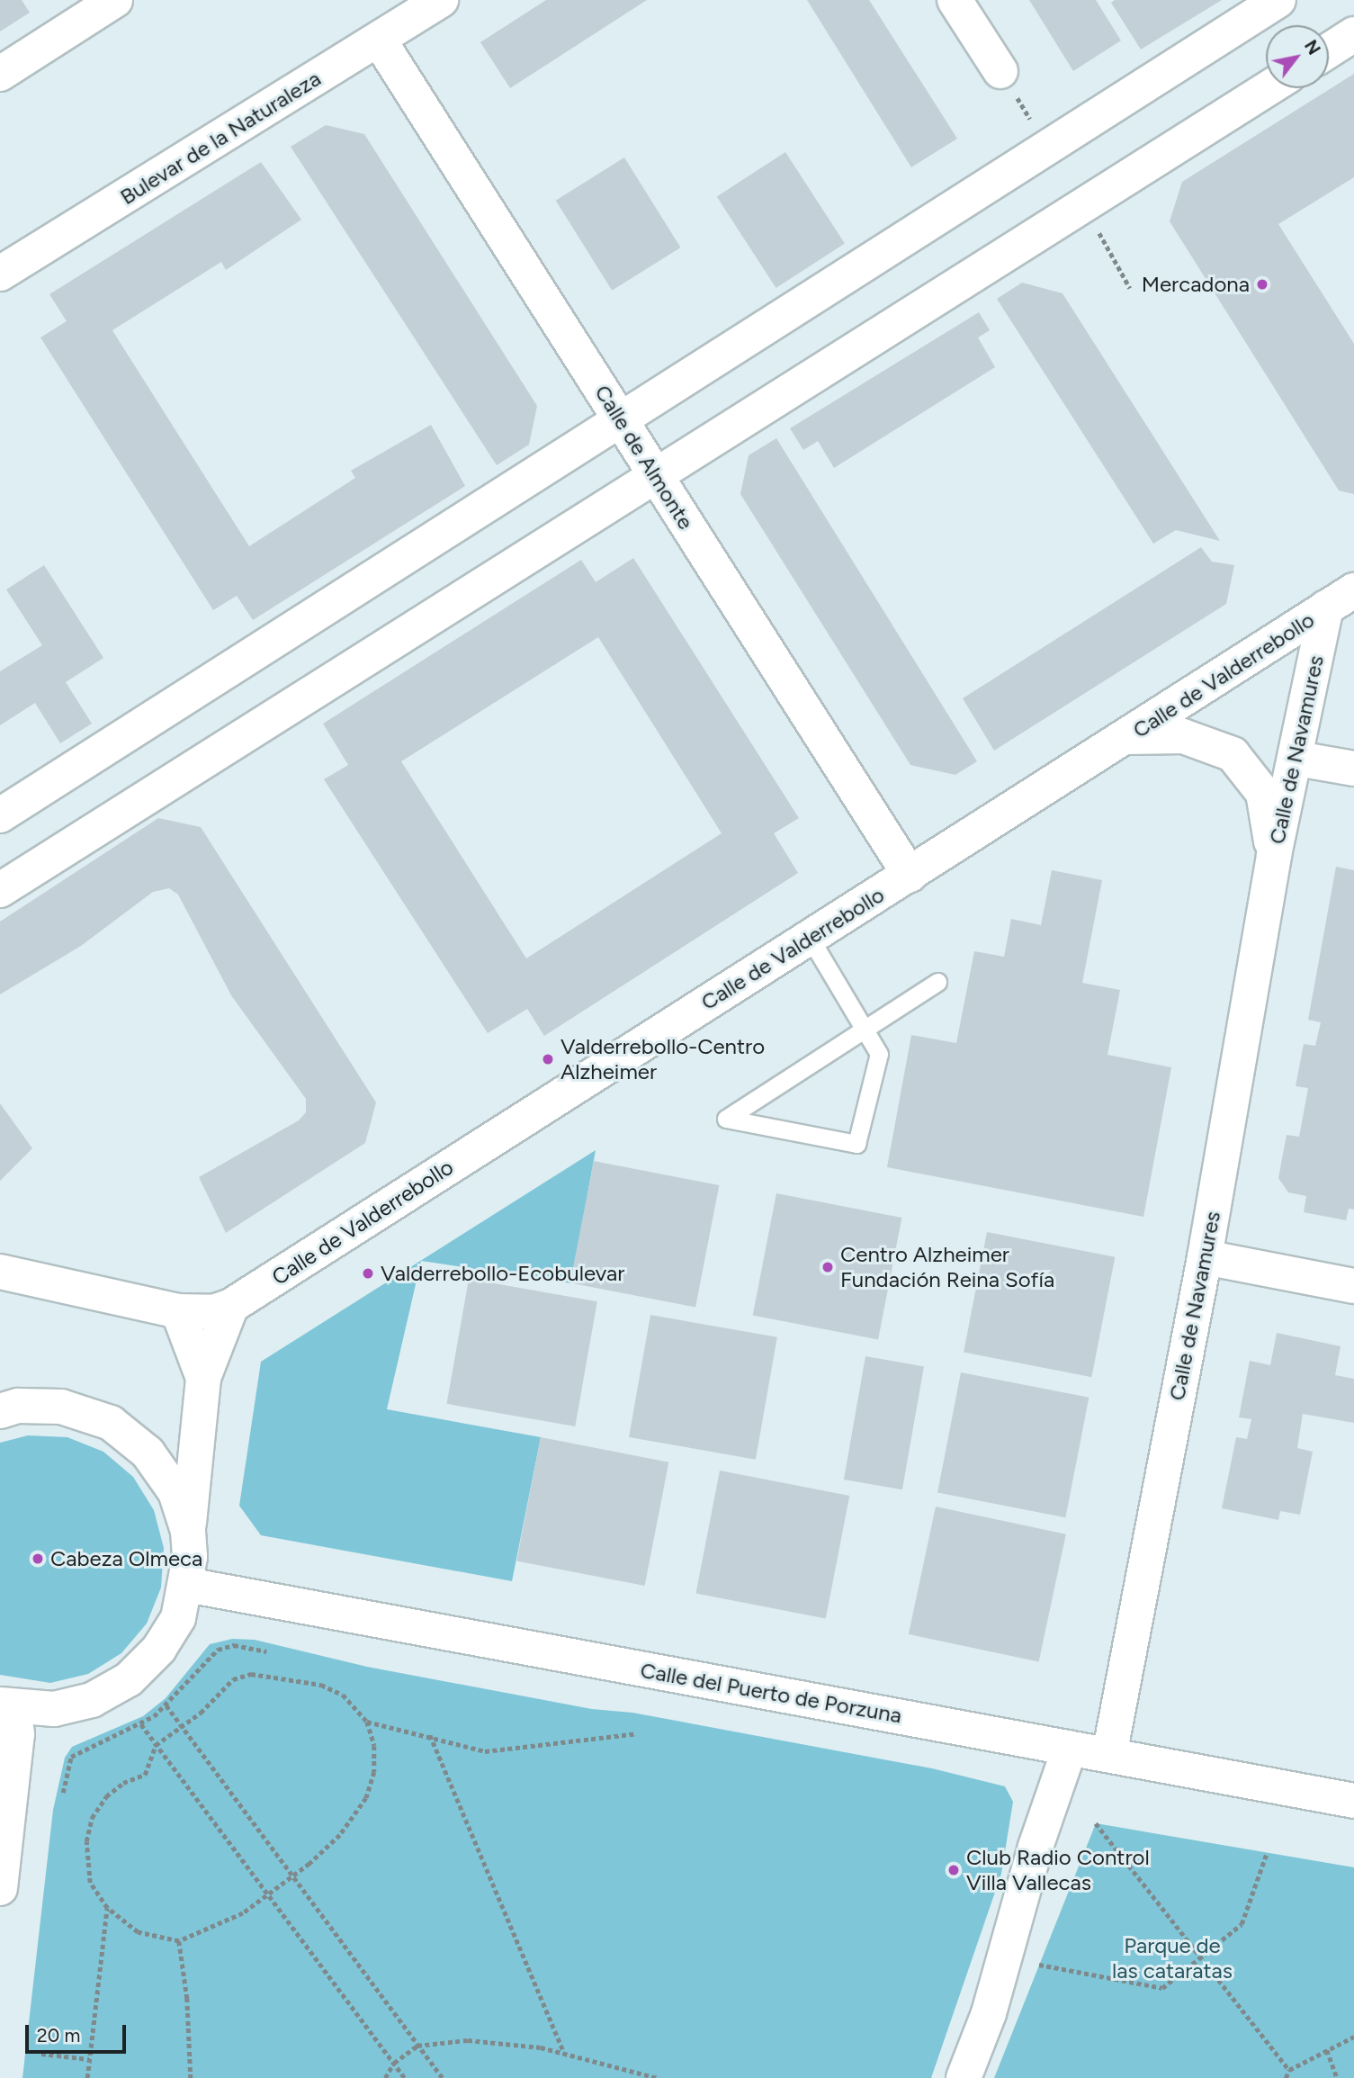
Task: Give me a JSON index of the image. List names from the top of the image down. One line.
{"streets":{"street":["Bulevar de la Naturaleza","Calle de Almonte","Calle de Valderrebollo","Calle de Navamures","Calle del Puerto de Porzuna"]},"crossings":[["Bulevar de la Naturaleza","Calle de Almonte"],["Calle de Almonte","Calle de Valderrebollo"],["Calle de Valderrebollo","Calle de Navamures"],["Calle de Navamures","Calle del Puerto de Porzuna"]],"parks":["Parque de las cataratas"],"places":["Mercadona","Valderrebollo-Centro Alzheimer","Centro Alzheimer Fundación Reina Sofía","Valderrebollo-Ecobulevar","Cabeza Olmeca","Club Radio Control Villa Vallecas"],"scale_bar":"20 m","north":"top right"}
